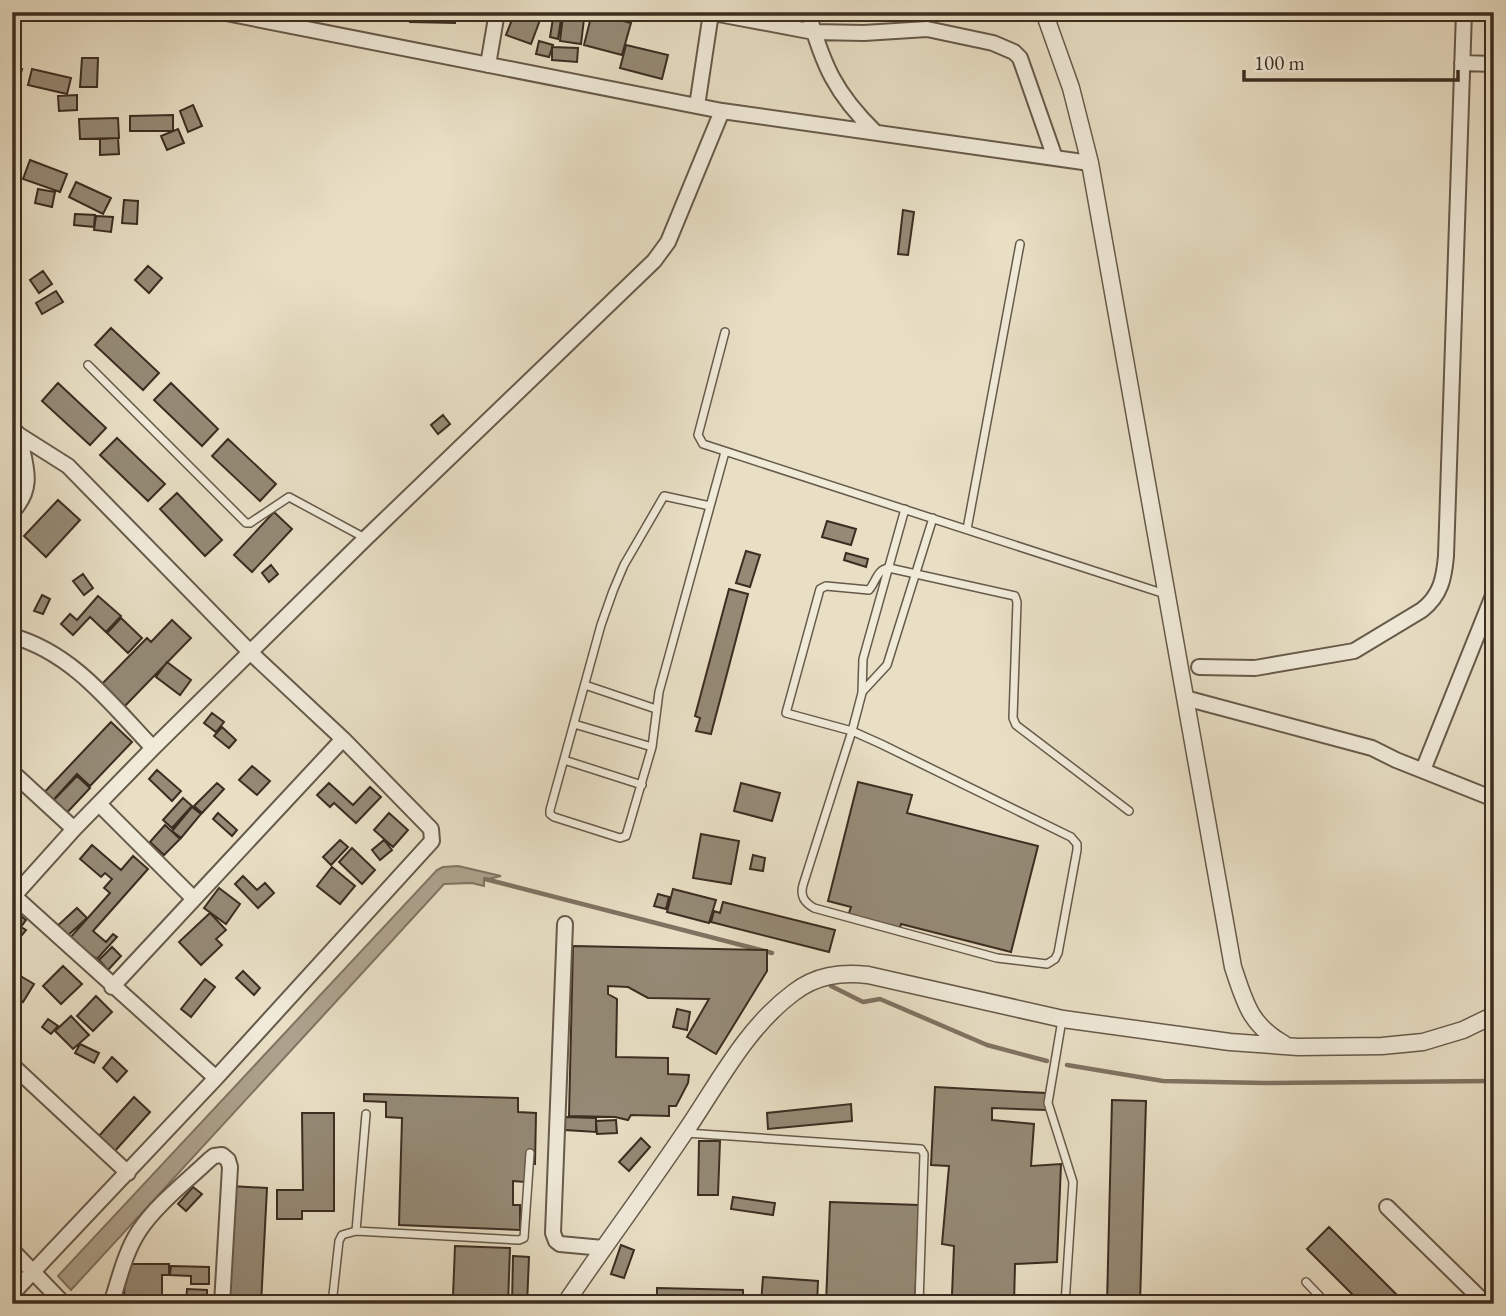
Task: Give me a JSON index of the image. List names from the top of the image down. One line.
{"scale_bar":"100 m"}
